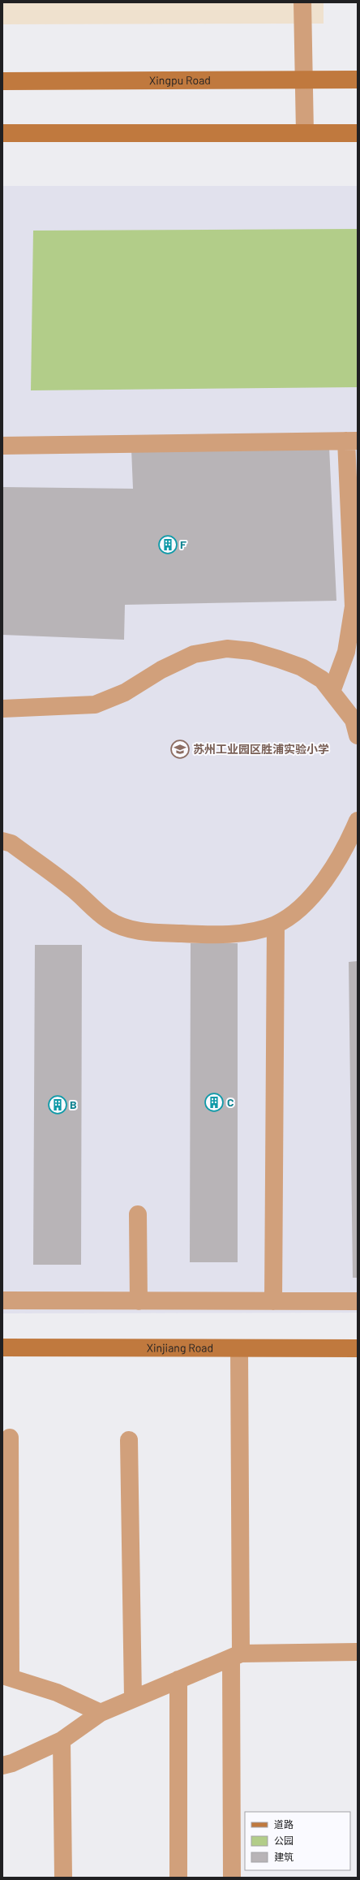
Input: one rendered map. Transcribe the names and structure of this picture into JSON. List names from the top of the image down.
{
  "streets": {
    "main road": ["Xingpu Road", "Xinjiang Road"]
  },
  "places": {
    "building": ["F", "C", "B"],
    "school or university": ["苏州工业园区胜浦实验小学"]
  },
  "legend": ["道路", "公园", "建筑"]
}
